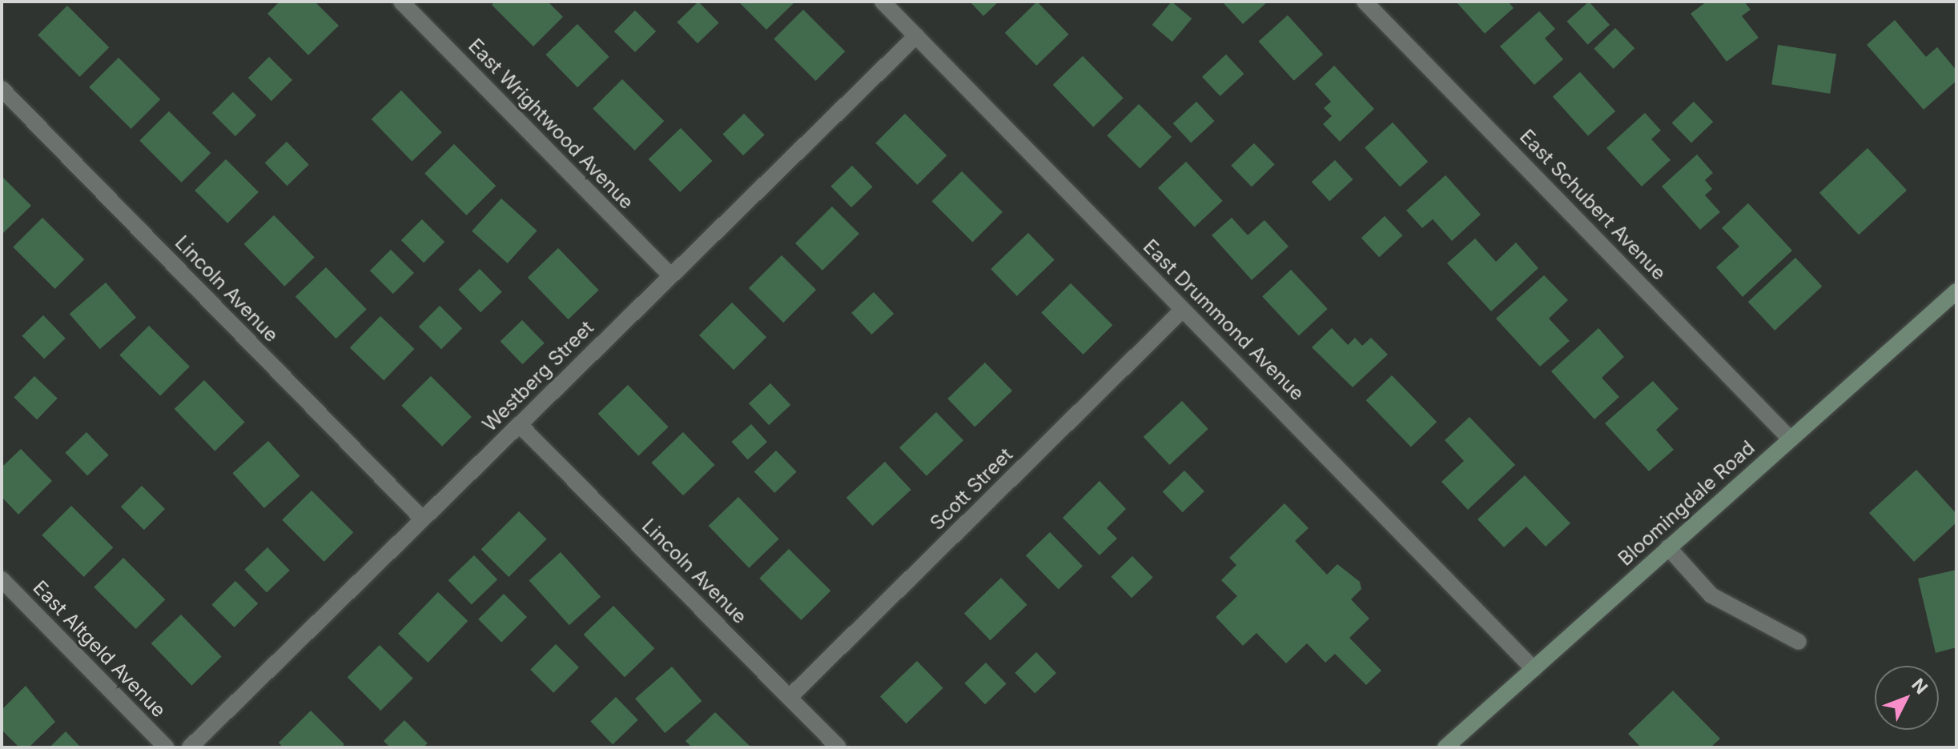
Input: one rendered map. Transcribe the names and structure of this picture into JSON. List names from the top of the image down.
{
  "streets": {
    "main road": ["Bloomingdale Road"],
    "street": [
      "East Wrightwood Avenue",
      "East Schubert Avenue",
      "Lincoln Avenue",
      "East Drummond Avenue",
      "Westberg Street",
      "Scott Street",
      "East Altgeld Avenue"
    ]
  },
  "crossings": [
    ["East Wrightwood Avenue", "Westberg Street"],
    ["East Schubert Avenue", "Bloomingdale Road"],
    ["Lincoln Avenue", "Westberg Street"],
    ["Lincoln Avenue", "Scott Street"],
    ["East Drummond Avenue", "Westberg Street"],
    ["East Drummond Avenue", "Scott Street"],
    ["East Drummond Avenue", "Bloomingdale Road"]
  ],
  "north": "top right"
}
